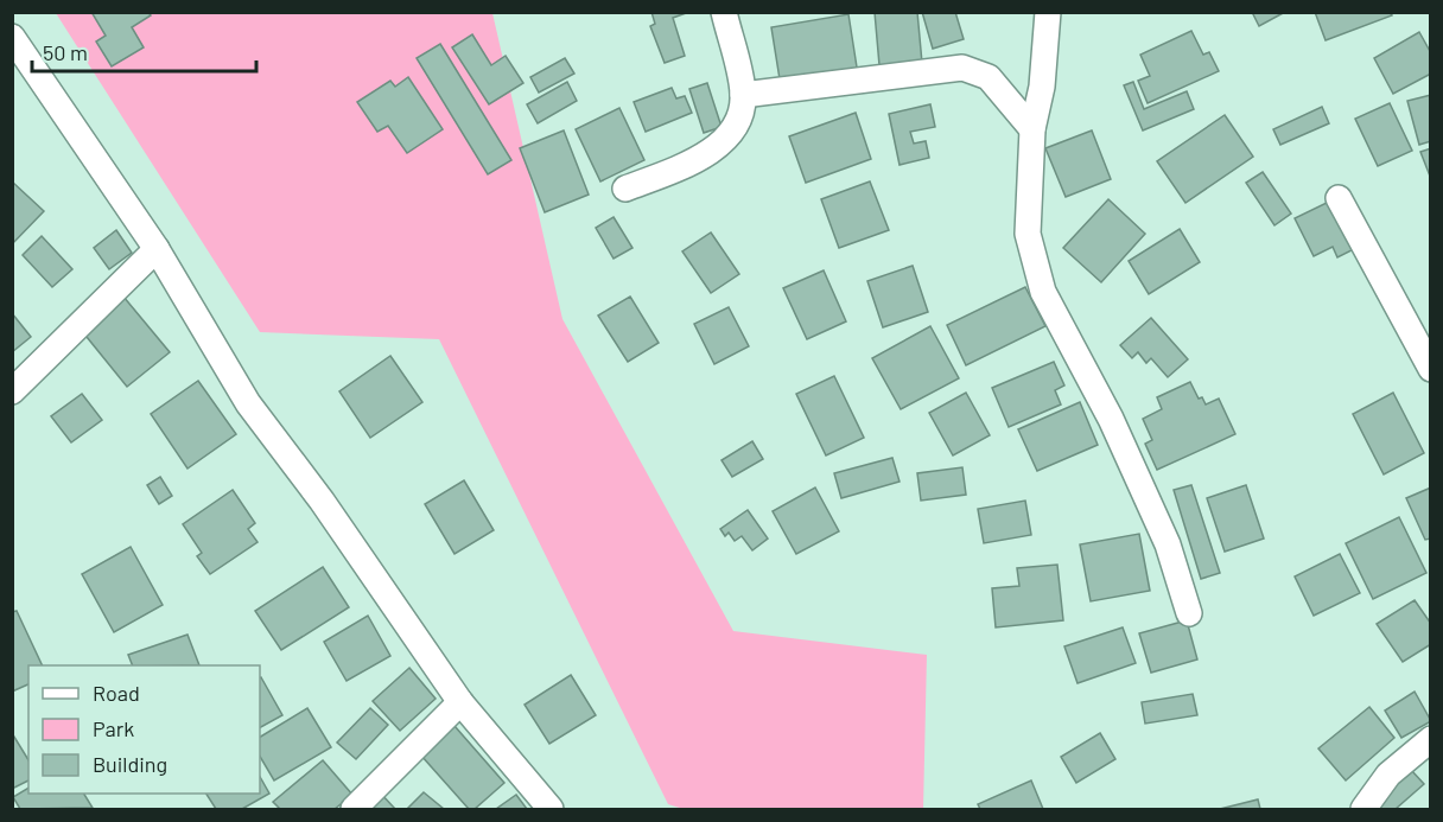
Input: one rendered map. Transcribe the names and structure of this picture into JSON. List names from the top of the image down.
{
  "legend": ["Road", "Park", "Building"],
  "scale_bar": "50 m"
}
